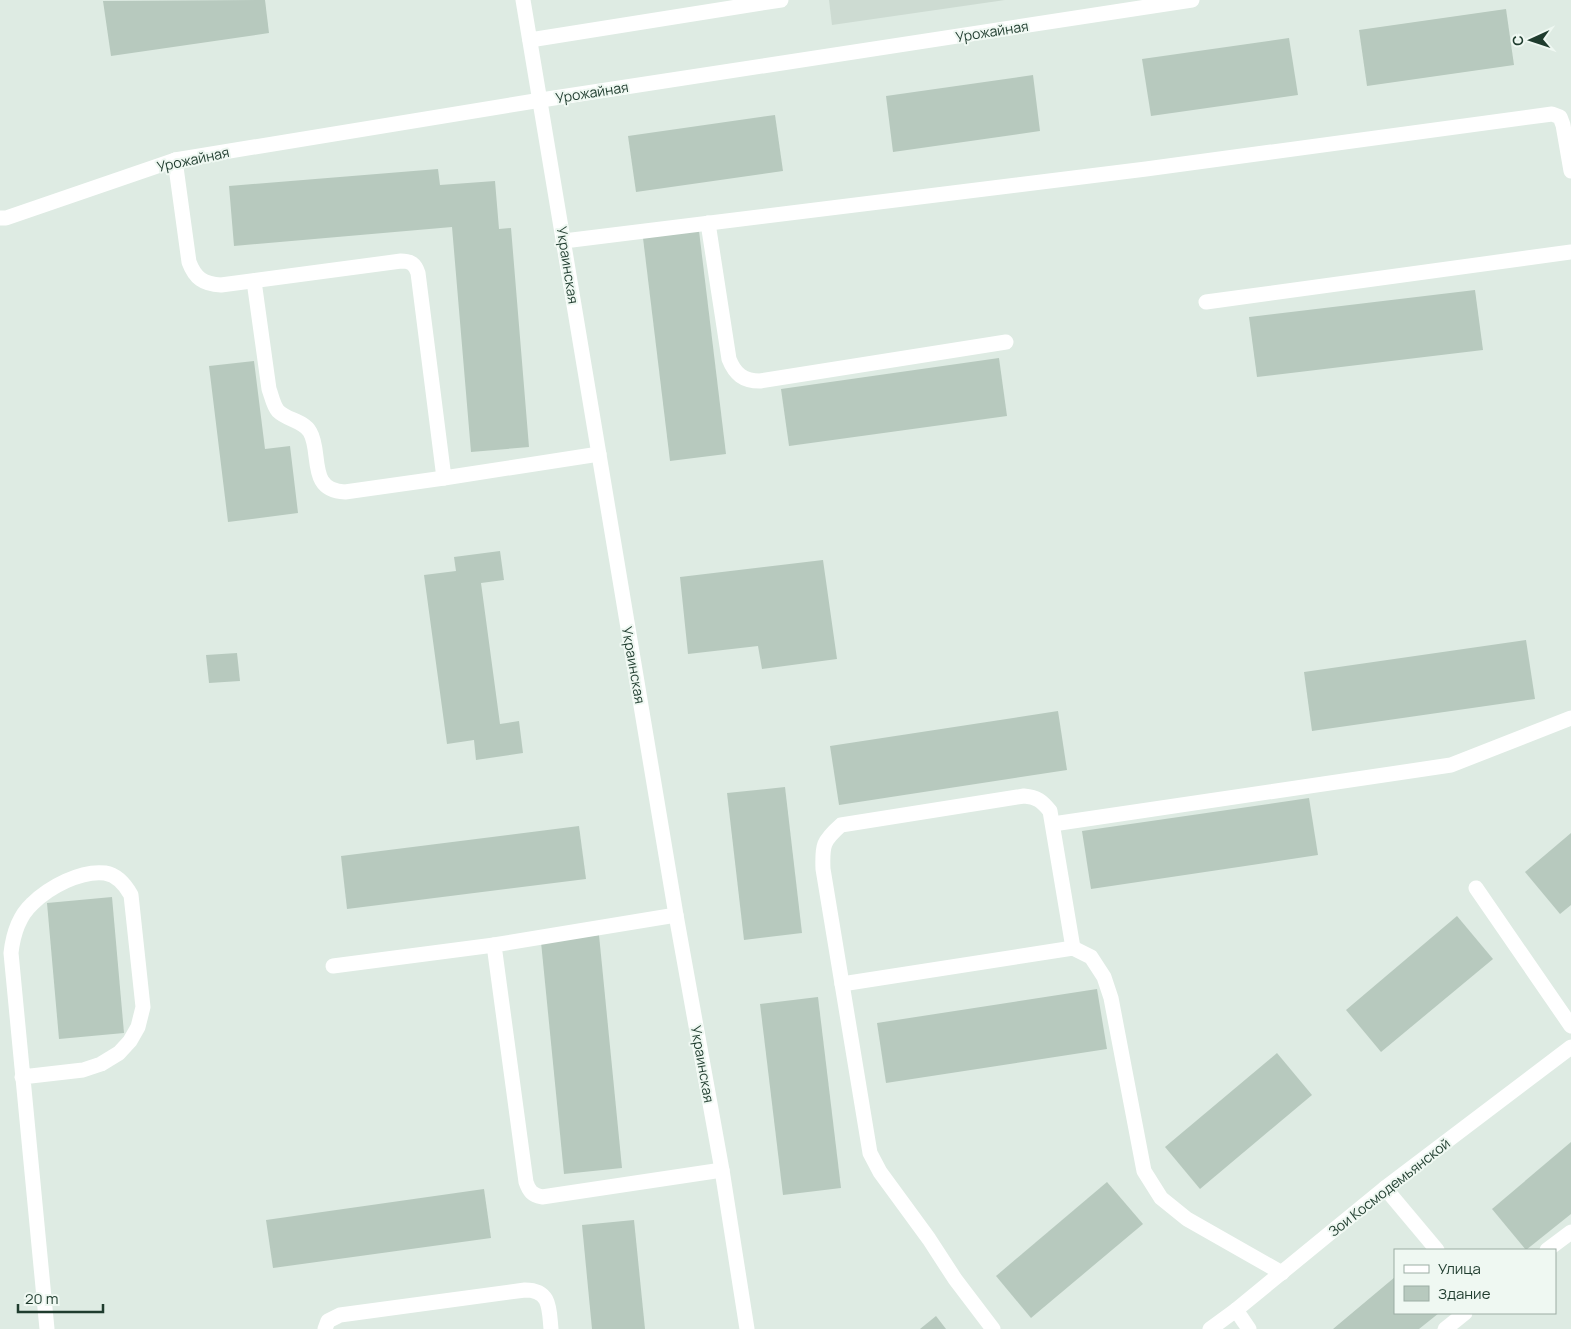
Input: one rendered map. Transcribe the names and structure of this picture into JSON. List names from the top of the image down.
{
  "streets": {
    "street": ["Урожайная", "Украинская", "Зои Космодемьянской"]
  },
  "crossings": [
    ["Урожайная", "Украинская"]
  ],
  "legend": ["Улица", "Здание"],
  "scale_bar": "20 m",
  "north": "left"
}
